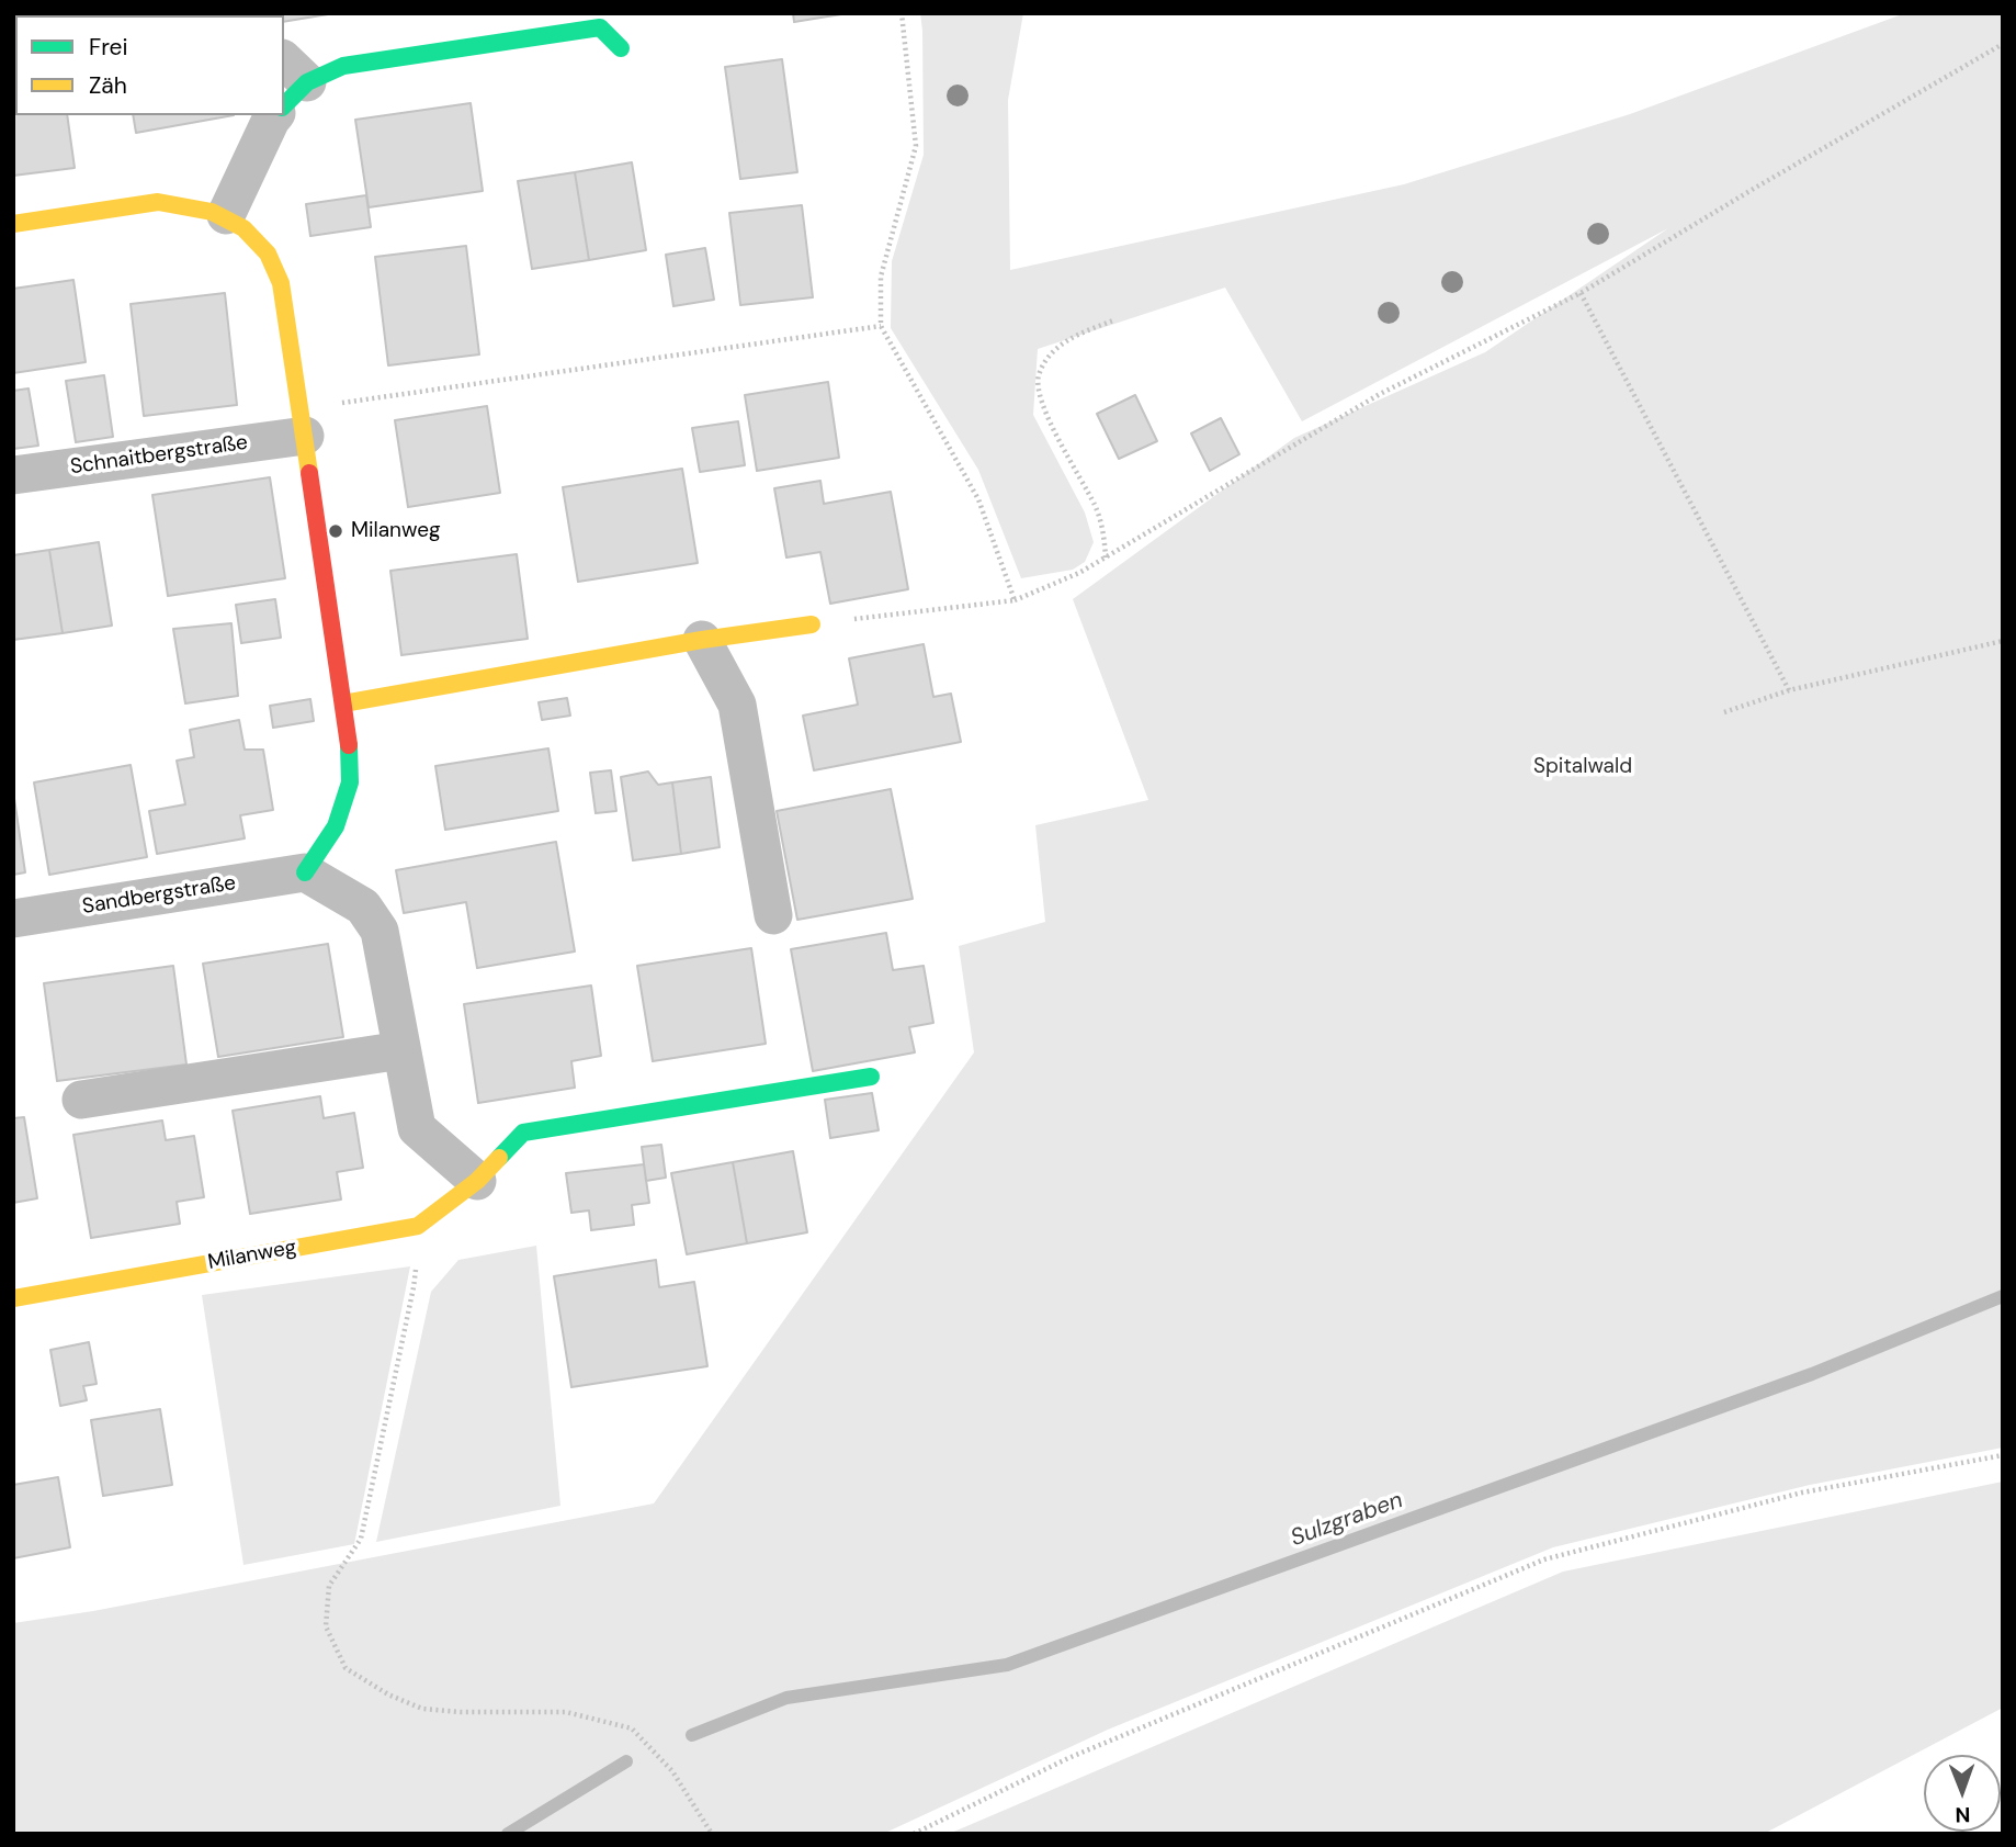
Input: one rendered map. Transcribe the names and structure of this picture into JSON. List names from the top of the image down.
{
  "streets": {
    "street": ["Schnaitbergstraße", "Sandbergstraße", "Milanweg"]
  },
  "water": ["Sulzgraben"],
  "parks": ["Spitalwald"],
  "places": ["Milanweg"],
  "legend": ["Frei", "Zäh"],
  "north": "bottom"
}
